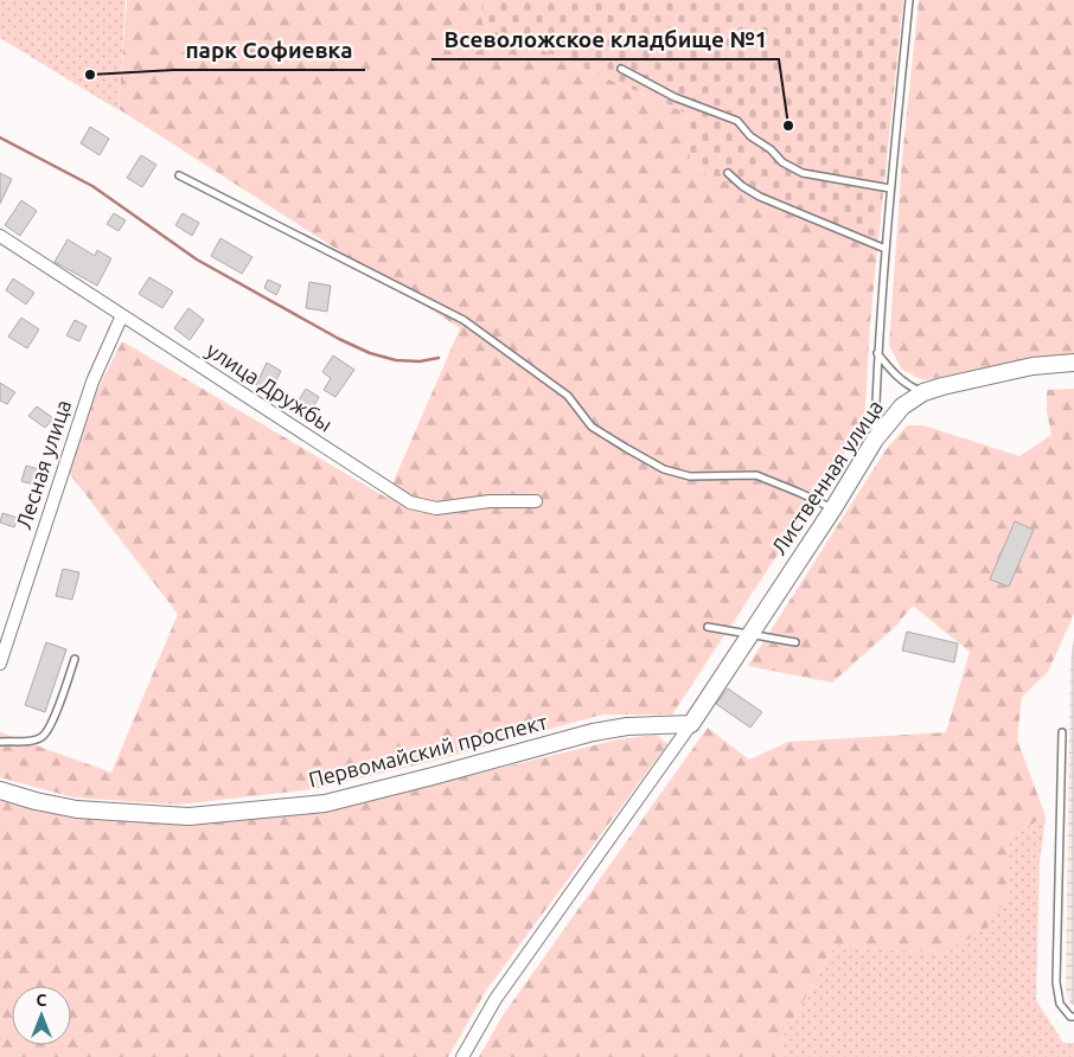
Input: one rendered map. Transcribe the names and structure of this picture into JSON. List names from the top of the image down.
{
  "streets": {
    "street": [
      "улица Дружбы",
      "Лесная улица",
      "Лиственная улица",
      "Первомайский проспект"
    ]
  },
  "crossings": [
    ["улица Дружбы", "Лесная улица"],
    ["Лиственная улица", "Первомайский проспект"]
  ],
  "places": ["парк Софиевка", "Всеволожское кладбище №1"],
  "north": "top"
}
